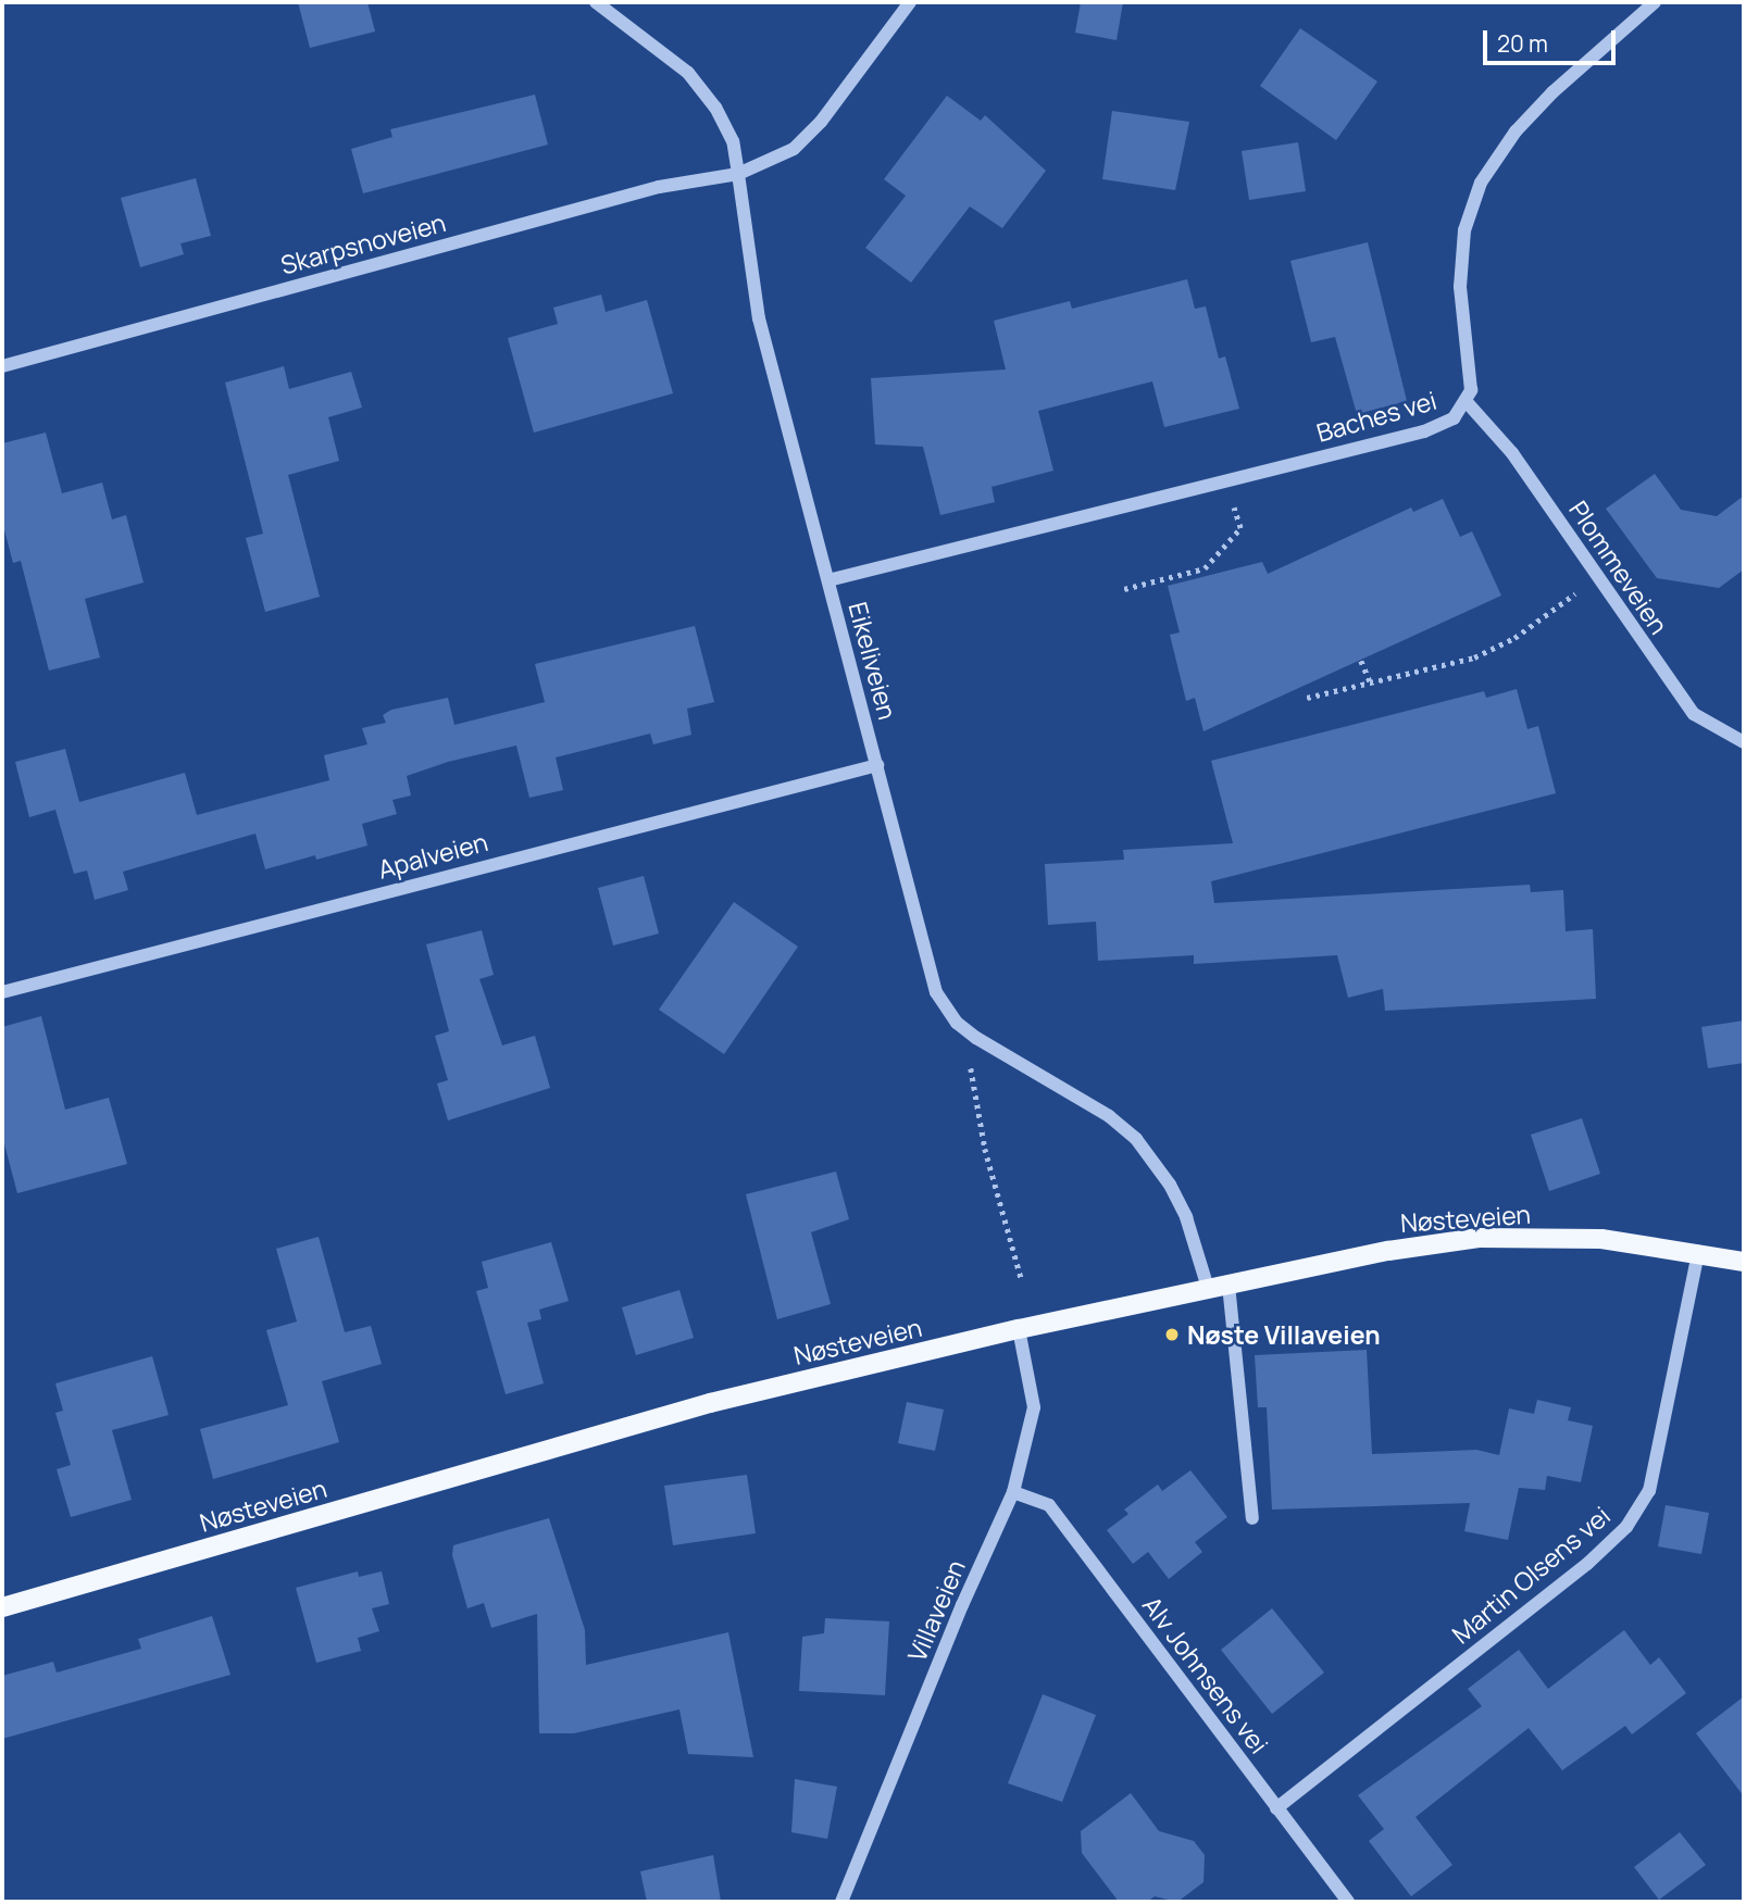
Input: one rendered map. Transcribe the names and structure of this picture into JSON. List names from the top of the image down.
{
  "streets": {
    "main road": ["Nøsteveien"],
    "street": [
      "Skarpsnoveien",
      "Baches vei",
      "Plommeveien",
      "Eikeliveien",
      "Apalveien",
      "Martin Olsens vei",
      "Villaveien",
      "Alv Johnsens vei"
    ]
  },
  "crossings": [
    ["Skarpsnoveien", "Eikeliveien"],
    ["Baches vei", "Plommeveien"],
    ["Baches vei", "Eikeliveien"],
    ["Eikeliveien", "Apalveien"],
    ["Nøsteveien", "Martin Olsens vei"],
    ["Nøsteveien", "Villaveien"],
    ["Martin Olsens vei", "Alv Johnsens vei"],
    ["Villaveien", "Alv Johnsens vei"]
  ],
  "places": ["Nøste Villaveien"],
  "scale_bar": "20 m"
}
